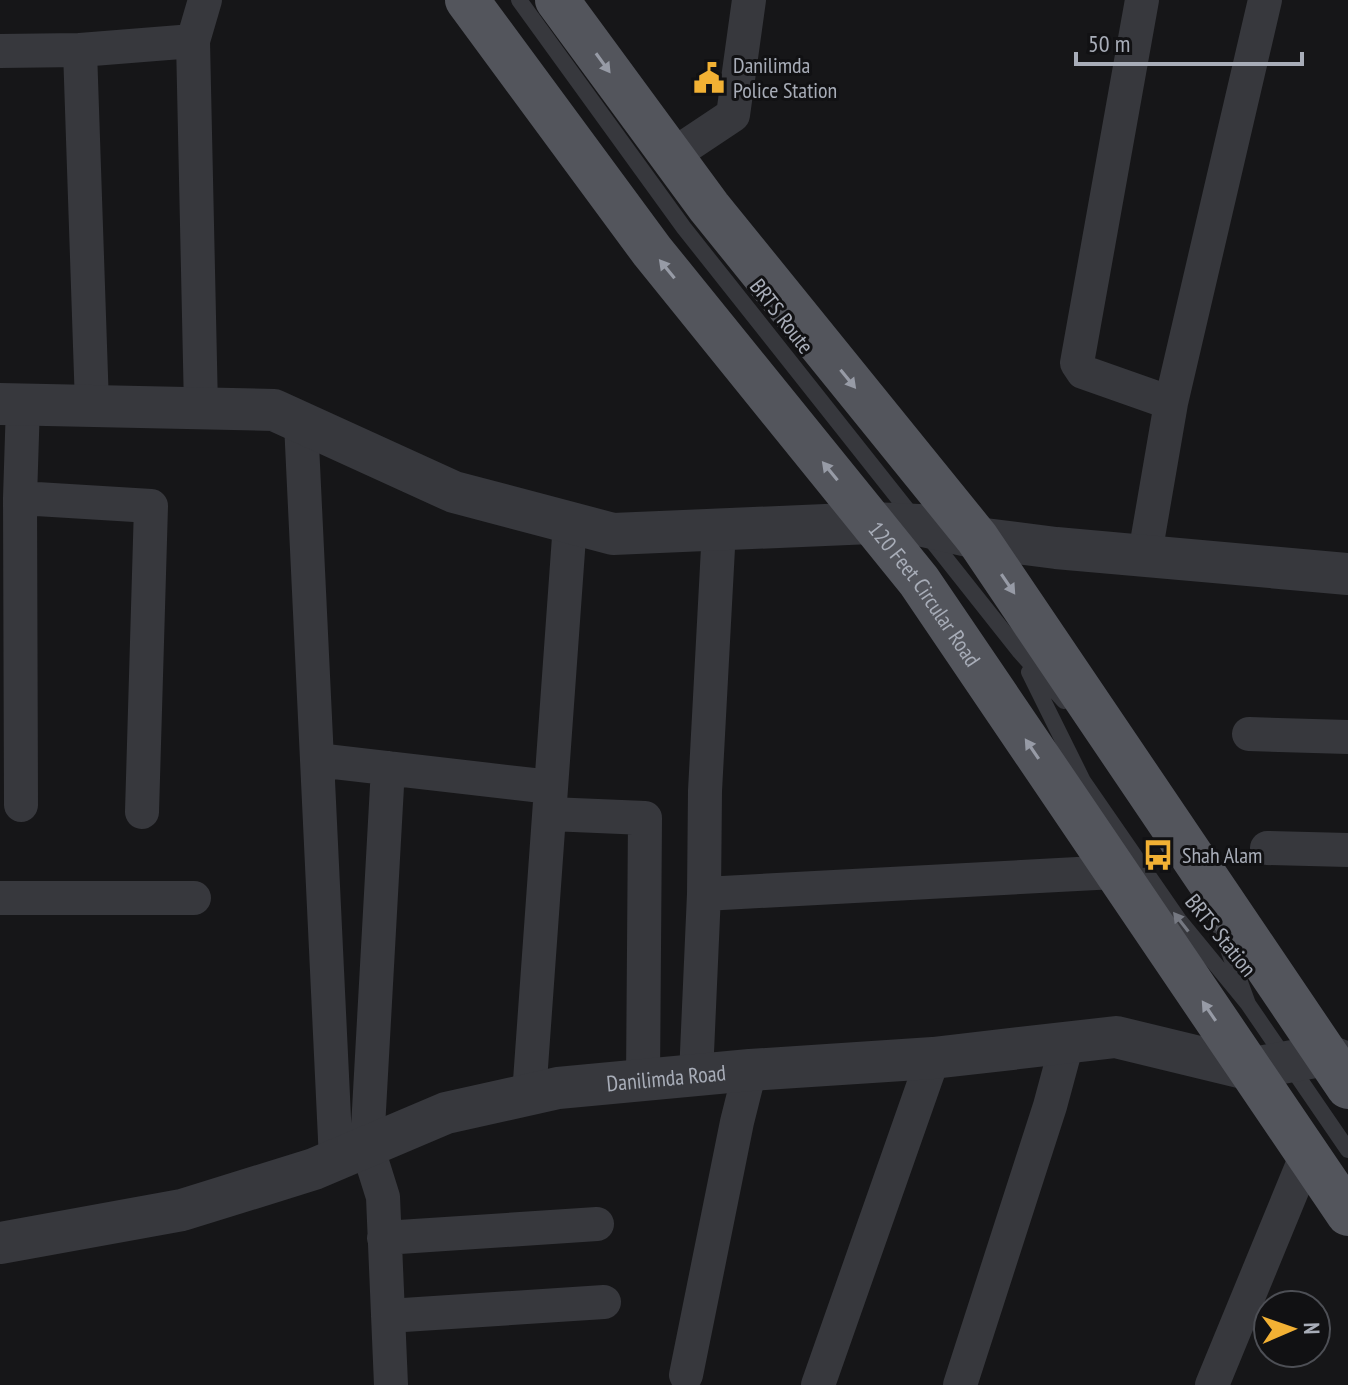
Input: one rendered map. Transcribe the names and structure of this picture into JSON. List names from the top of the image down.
{
  "streets": {
    "main road": ["120 Feet Circular Road"],
    "street": ["Danilimda Road"],
    "lane": ["BRTS Route", "BRTS Station"]
  },
  "crossings": [
    ["BRTS Route", "BRTS Station"],
    ["120 Feet Circular Road", "Danilimda Road"]
  ],
  "places": {
    "public building": ["Danilimda Police Station"],
    "bus stop": ["Shah Alam"]
  },
  "scale_bar": "50 m",
  "north": "right"
}
